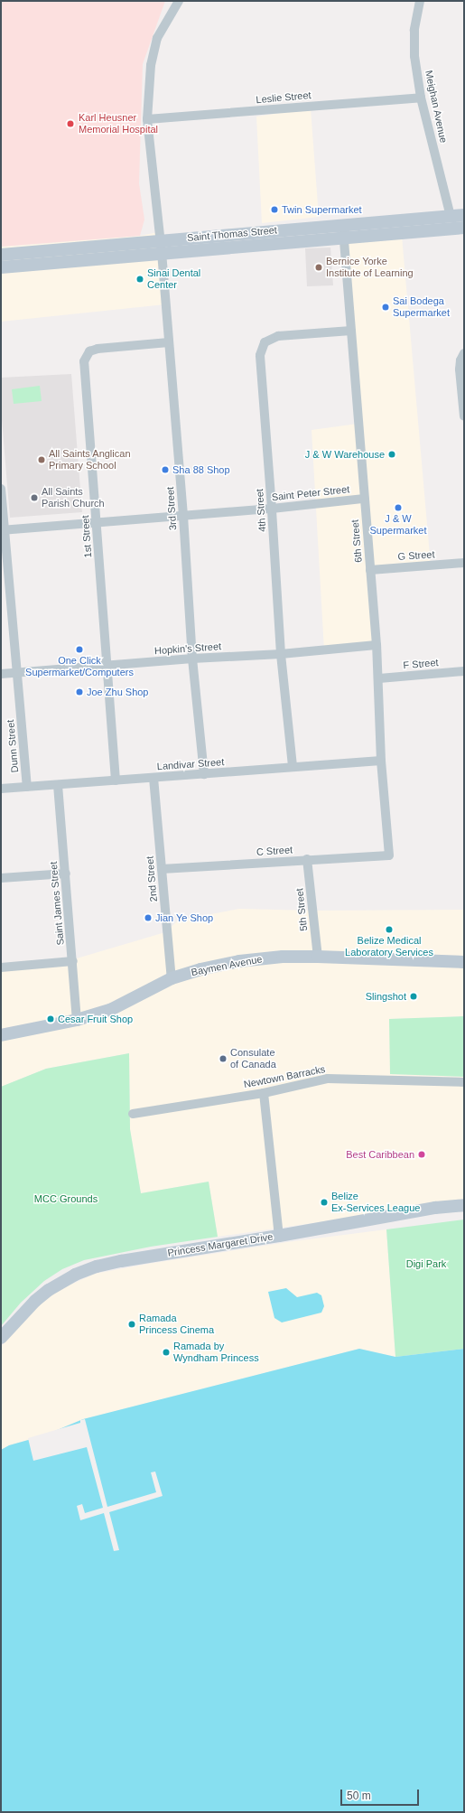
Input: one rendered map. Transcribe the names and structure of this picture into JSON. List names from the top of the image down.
{
  "streets": {
    "street": [
      "Leslie Street",
      "Meighan Avenue",
      "Saint Thomas Street",
      "Saint Peter Street",
      "3rd Street",
      "4th Street",
      "1st Street",
      "6th Street",
      "G Street",
      "Hopkin's Street",
      "F Street",
      "Dunn Street",
      "Landivar Street",
      "C Street",
      "2nd Street",
      "Saint James Street",
      "5th Street",
      "Baymen Avenue",
      "Newtown Barracks",
      "Princess Margaret Drive"
    ]
  },
  "crossings": [
    ["Leslie Street", "Meighan Avenue"],
    ["Leslie Street", "3rd Street"],
    ["Meighan Avenue", "Saint Thomas Street"],
    ["Saint Thomas Street", "3rd Street"],
    ["Saint Thomas Street", "6th Street"],
    ["Saint Peter Street", "3rd Street"],
    ["Saint Peter Street", "4th Street"],
    ["Saint Peter Street", "1st Street"],
    ["Saint Peter Street", "6th Street"],
    ["Saint Peter Street", "Dunn Street"],
    ["3rd Street", "1st Street"],
    ["3rd Street", "Hopkin's Street"],
    ["3rd Street", "Landivar Street"],
    ["4th Street", "6th Street"],
    ["4th Street", "Hopkin's Street"],
    ["4th Street", "Landivar Street"],
    ["1st Street", "Hopkin's Street"],
    ["1st Street", "Landivar Street"],
    ["6th Street", "G Street"],
    ["6th Street", "Hopkin's Street"],
    ["6th Street", "F Street"],
    ["6th Street", "Landivar Street"],
    ["6th Street", "C Street"],
    ["Hopkin's Street", "Dunn Street"],
    ["Dunn Street", "Landivar Street"],
    ["Landivar Street", "2nd Street"],
    ["Landivar Street", "Saint James Street"],
    ["C Street", "2nd Street"],
    ["C Street", "5th Street"],
    ["2nd Street", "Baymen Avenue"],
    ["Saint James Street", "Baymen Avenue"],
    ["5th Street", "Baymen Avenue"]
  ],
  "parks": ["MCC Grounds", "Digi Park"],
  "places": [
    "Karl Heusner Memorial Hospital",
    "Twin Supermarket",
    "Bernice Yorke Institute of Learning",
    "Sinai Dental Center",
    "Sai Bodega Supermarket",
    "J & W Warehouse",
    "All Saints Anglican Primary School",
    "Sha 88 Shop",
    "All Saints Parish Church",
    "J & W Supermarket",
    "One Click Supermarket/Computers",
    "Joe Zhu Shop",
    "Jian Ye Shop",
    "Belize Medical Laboratory Services",
    "Slingshot",
    "Cesar Fruit Shop",
    "Consulate of Canada",
    "Best Caribbean",
    "Belize Ex-Services League",
    "Ramada Princess Cinema",
    "Ramada by Wyndham Princess"
  ],
  "scale_bar": "50 m"
}
